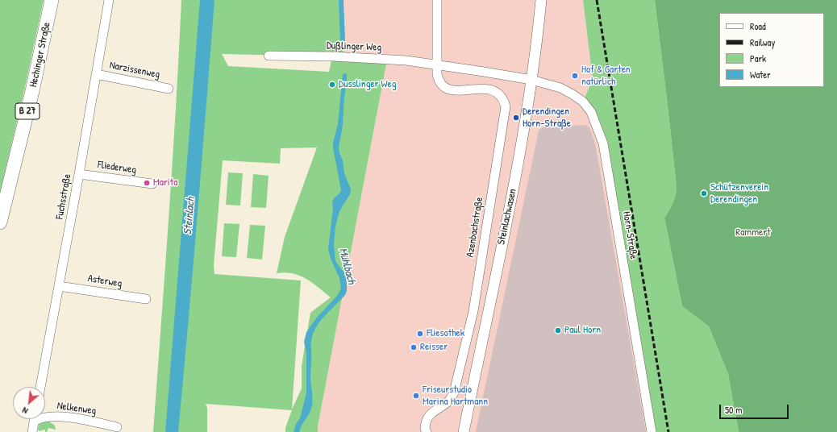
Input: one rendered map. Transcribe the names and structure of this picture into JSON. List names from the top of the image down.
{
  "streets": {
    "main road": ["Hechinger Straße", "B 27"],
    "street": [
      "Dußlinger Weg",
      "Narzissenweg",
      "Fliederweg",
      "Fuchsstraße",
      "Steinlachwasen",
      "Azenbachstraße",
      "Horn-Straße",
      "Asterweg",
      "Nelkenweg"
    ]
  },
  "crossings": [
    ["Dußlinger Weg", "Steinlachwasen"],
    ["Dußlinger Weg", "Azenbachstraße"],
    ["Dußlinger Weg", "Horn-Straße"],
    ["Narzissenweg", "Fuchsstraße"],
    ["Fliederweg", "Fuchsstraße"],
    ["Fuchsstraße", "Asterweg"],
    ["Steinlachwasen", "Horn-Straße"]
  ],
  "water": ["Steinlach", "Mühlbach"],
  "parks": ["Rammert"],
  "places": [
    "Hof & Garten natürlich",
    "Dusslinger Weg",
    "Derendingen Horn-Straße",
    "Marita",
    "Schützenverein Derendingen",
    "Paul Horn",
    "Fliesothek",
    "Reisser",
    "Friseurstudio Marina Hartmann"
  ],
  "legend": [
    "Road",
    "Railway",
    "Park",
    "Water"
  ],
  "scale_bar": "50 m",
  "north": "bottom left"
}
